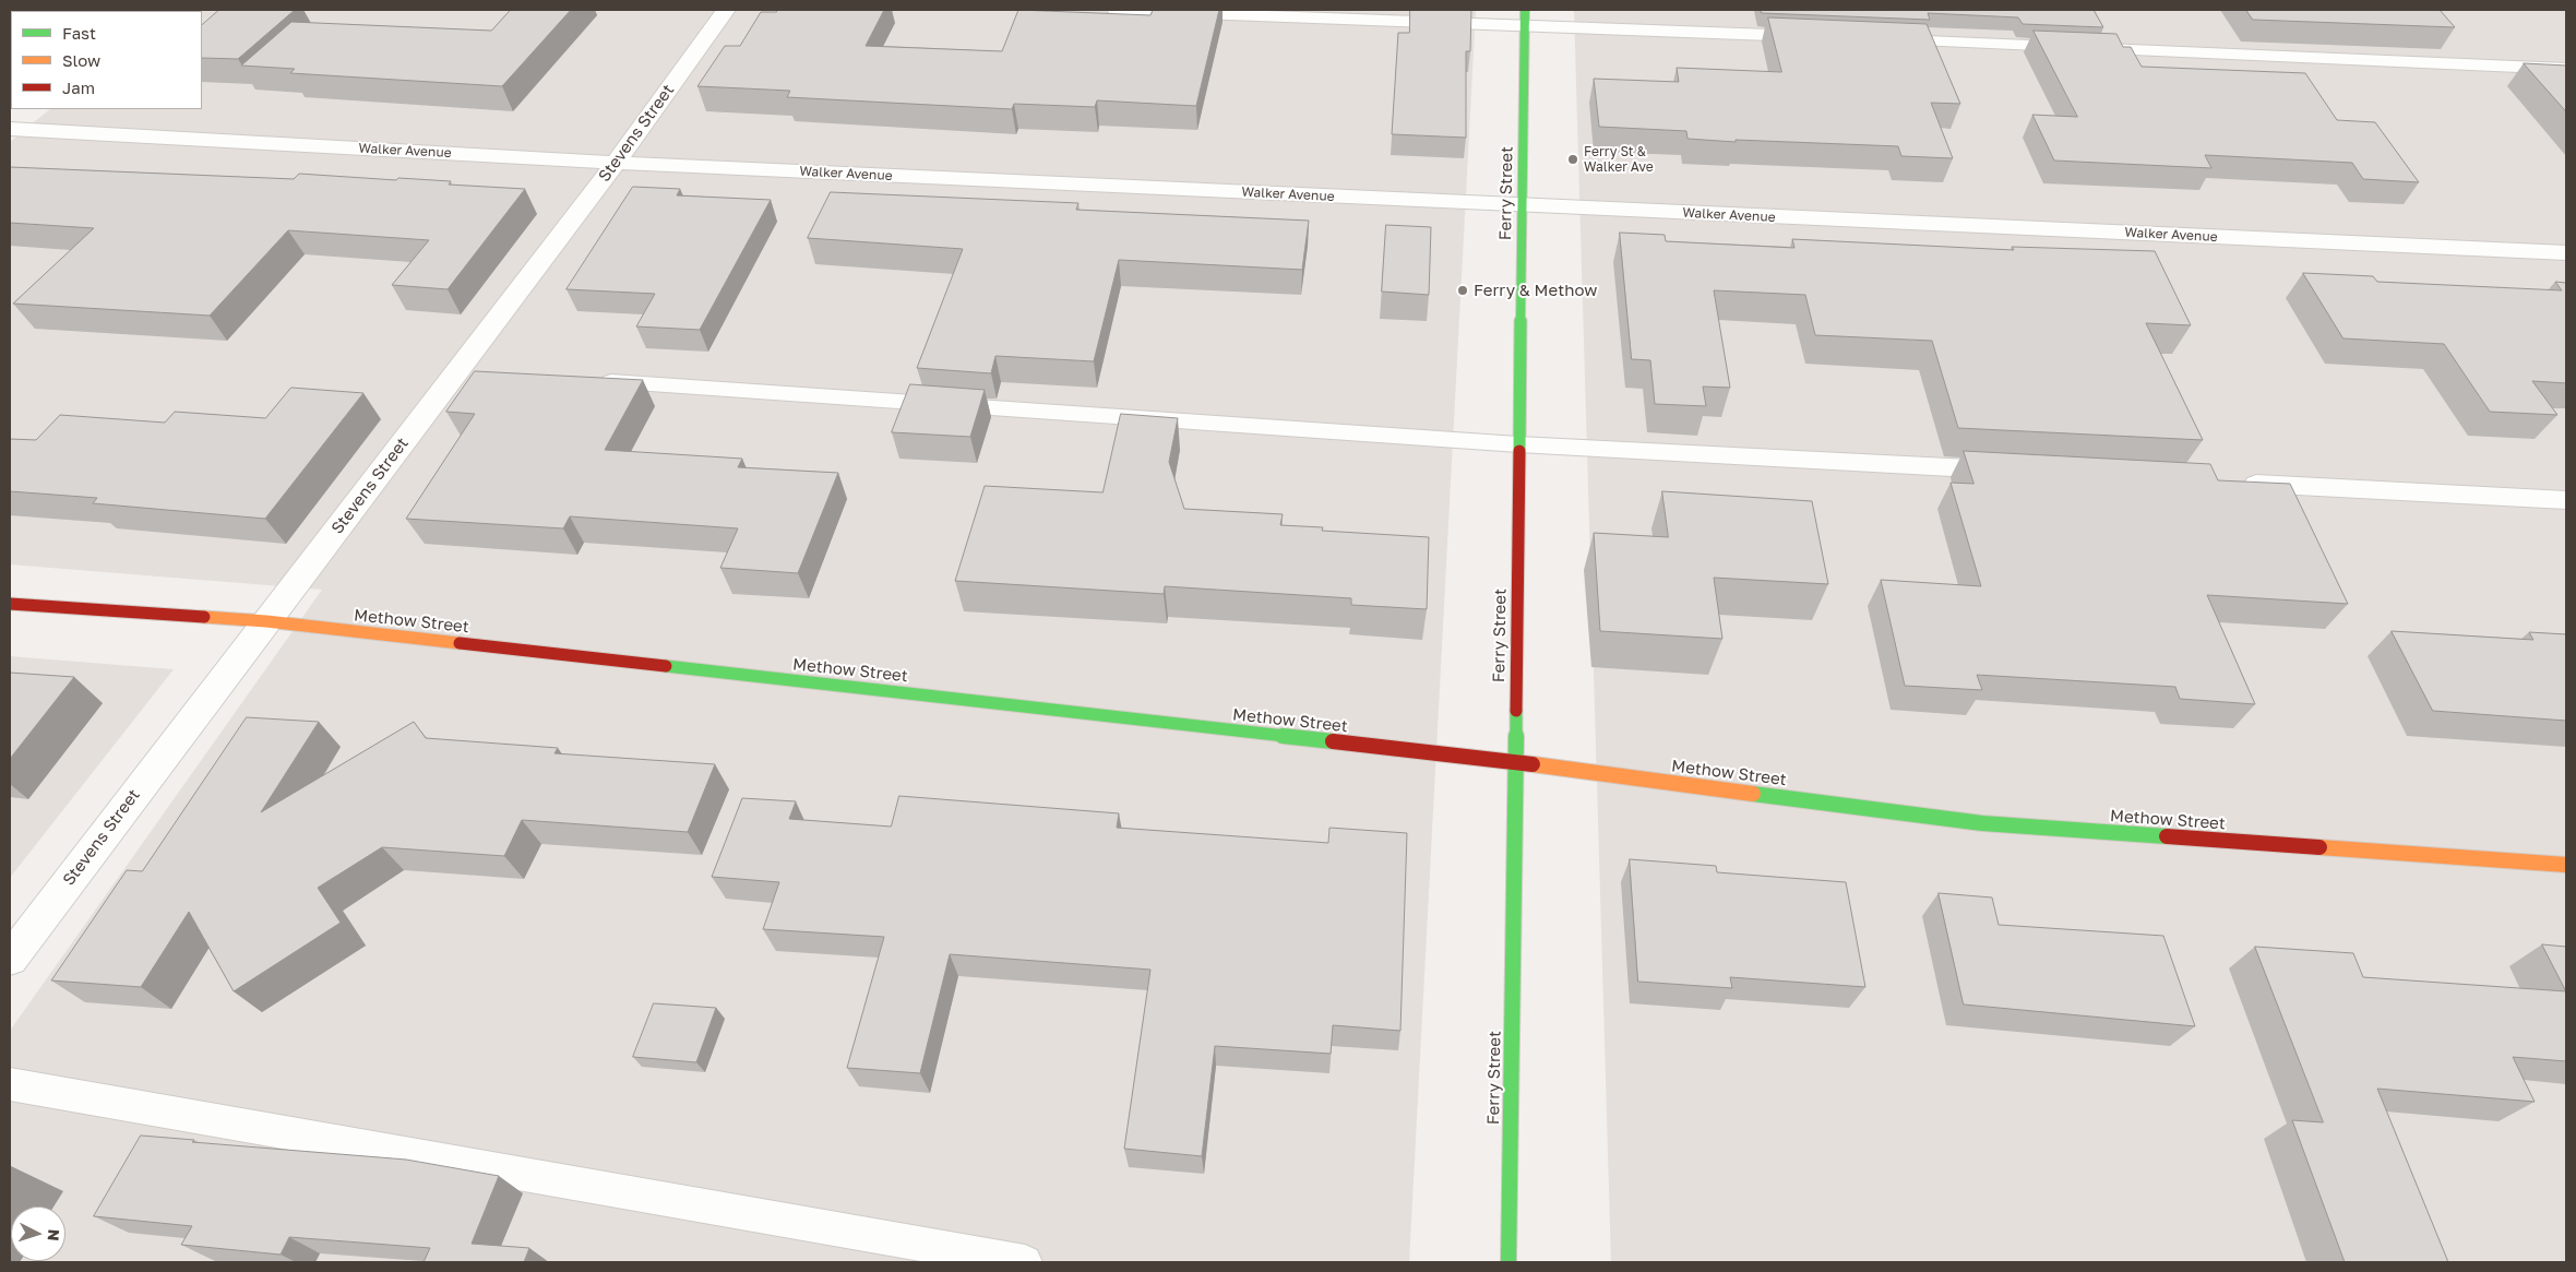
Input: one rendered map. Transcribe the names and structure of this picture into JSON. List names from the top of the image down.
{
  "streets": {
    "street": [
      "Stevens Street",
      "Walker Avenue",
      "Ferry Street",
      "Methow Street"
    ]
  },
  "crossings": [
    ["Stevens Street", "Walker Avenue"],
    ["Stevens Street", "Methow Street"],
    ["Walker Avenue", "Ferry Street"],
    ["Ferry Street", "Methow Street"]
  ],
  "places": ["Ferry St & Walker Ave", "Ferry & Methow"],
  "legend": ["Fast", "Slow", "Jam"],
  "north": "right"
}
